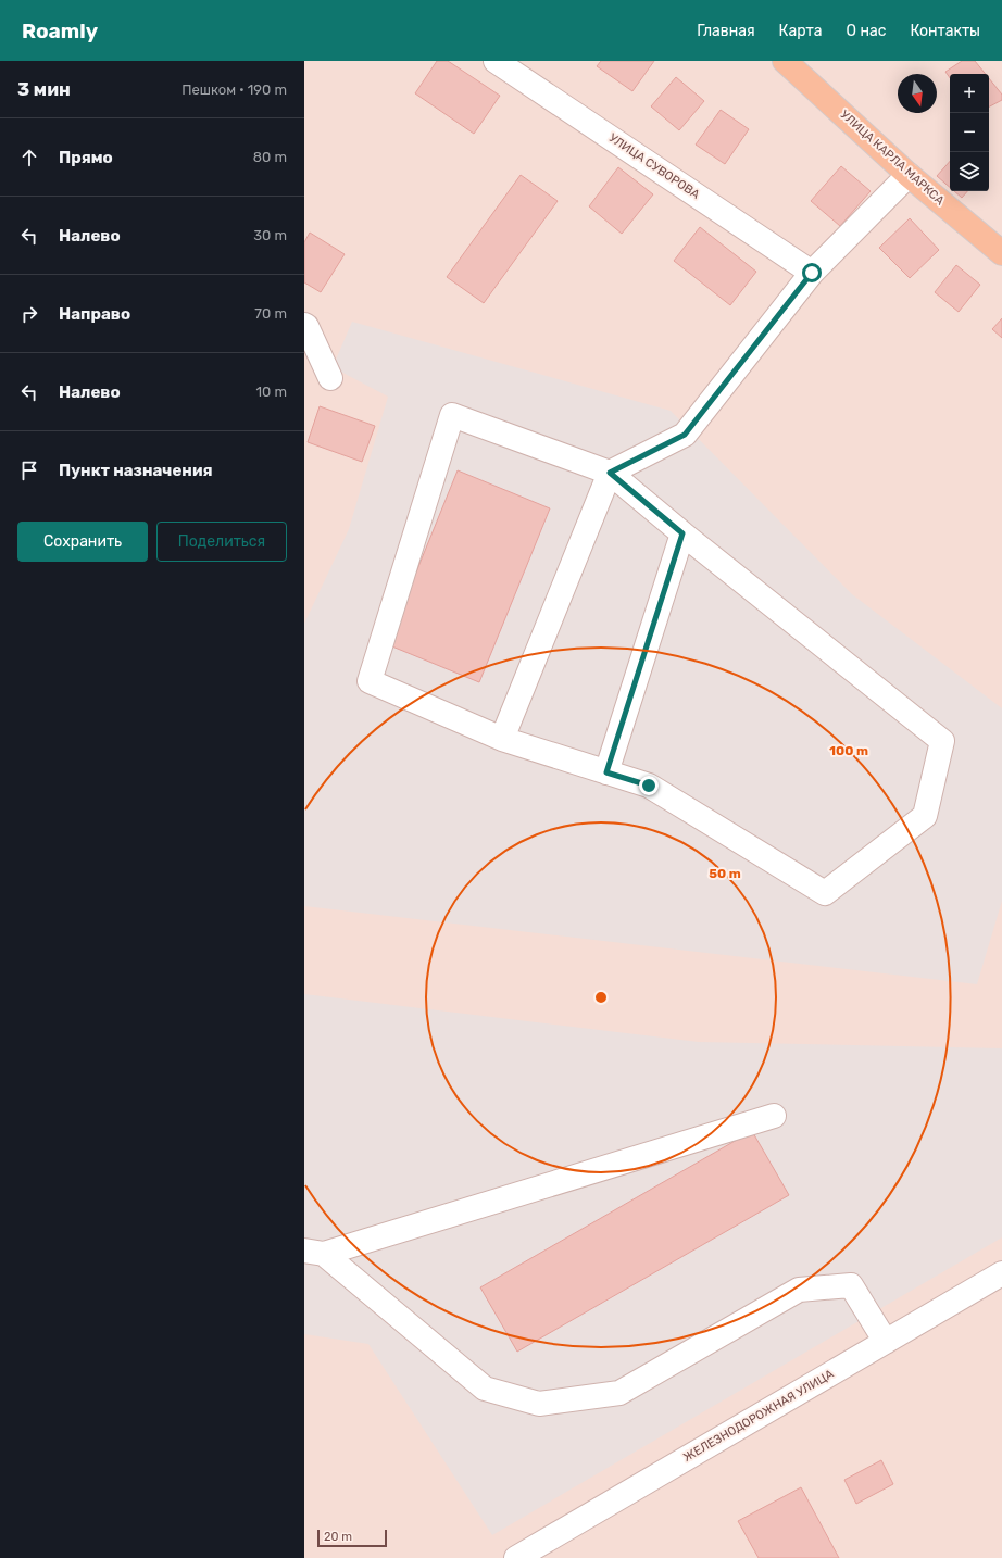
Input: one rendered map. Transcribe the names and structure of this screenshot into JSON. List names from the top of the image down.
{
  "streets": {
    "main road": ["УЛИЦА КАРЛА МАРКСА"],
    "street": ["УЛИЦА СУВОРОВА", "ЖЕЛЕЗНОДОРОЖНАЯ УЛИЦА"]
  },
  "scale_bar": "20 m",
  "north": "bottom",
  "page": {
    "header": "Roamly",
    "nav": [
      "Главная",
      "Карта",
      "О нас",
      "Контакты"
    ],
    "heading": ["3 мин", "Пешком · 190 m"],
    "map_buttons": ["+", "−"],
    "list": [
      ["Прямо", "80 m"],
      ["Налево", "30 m"],
      ["Направо", "70 m"],
      ["Налево", "10 m"],
      "Пункт назначения"
    ],
    "buttons": ["Сохранить", "Поделиться"],
    "scale": "20 m"
  },
  "rings": ["100 m", "50 m"]
}
